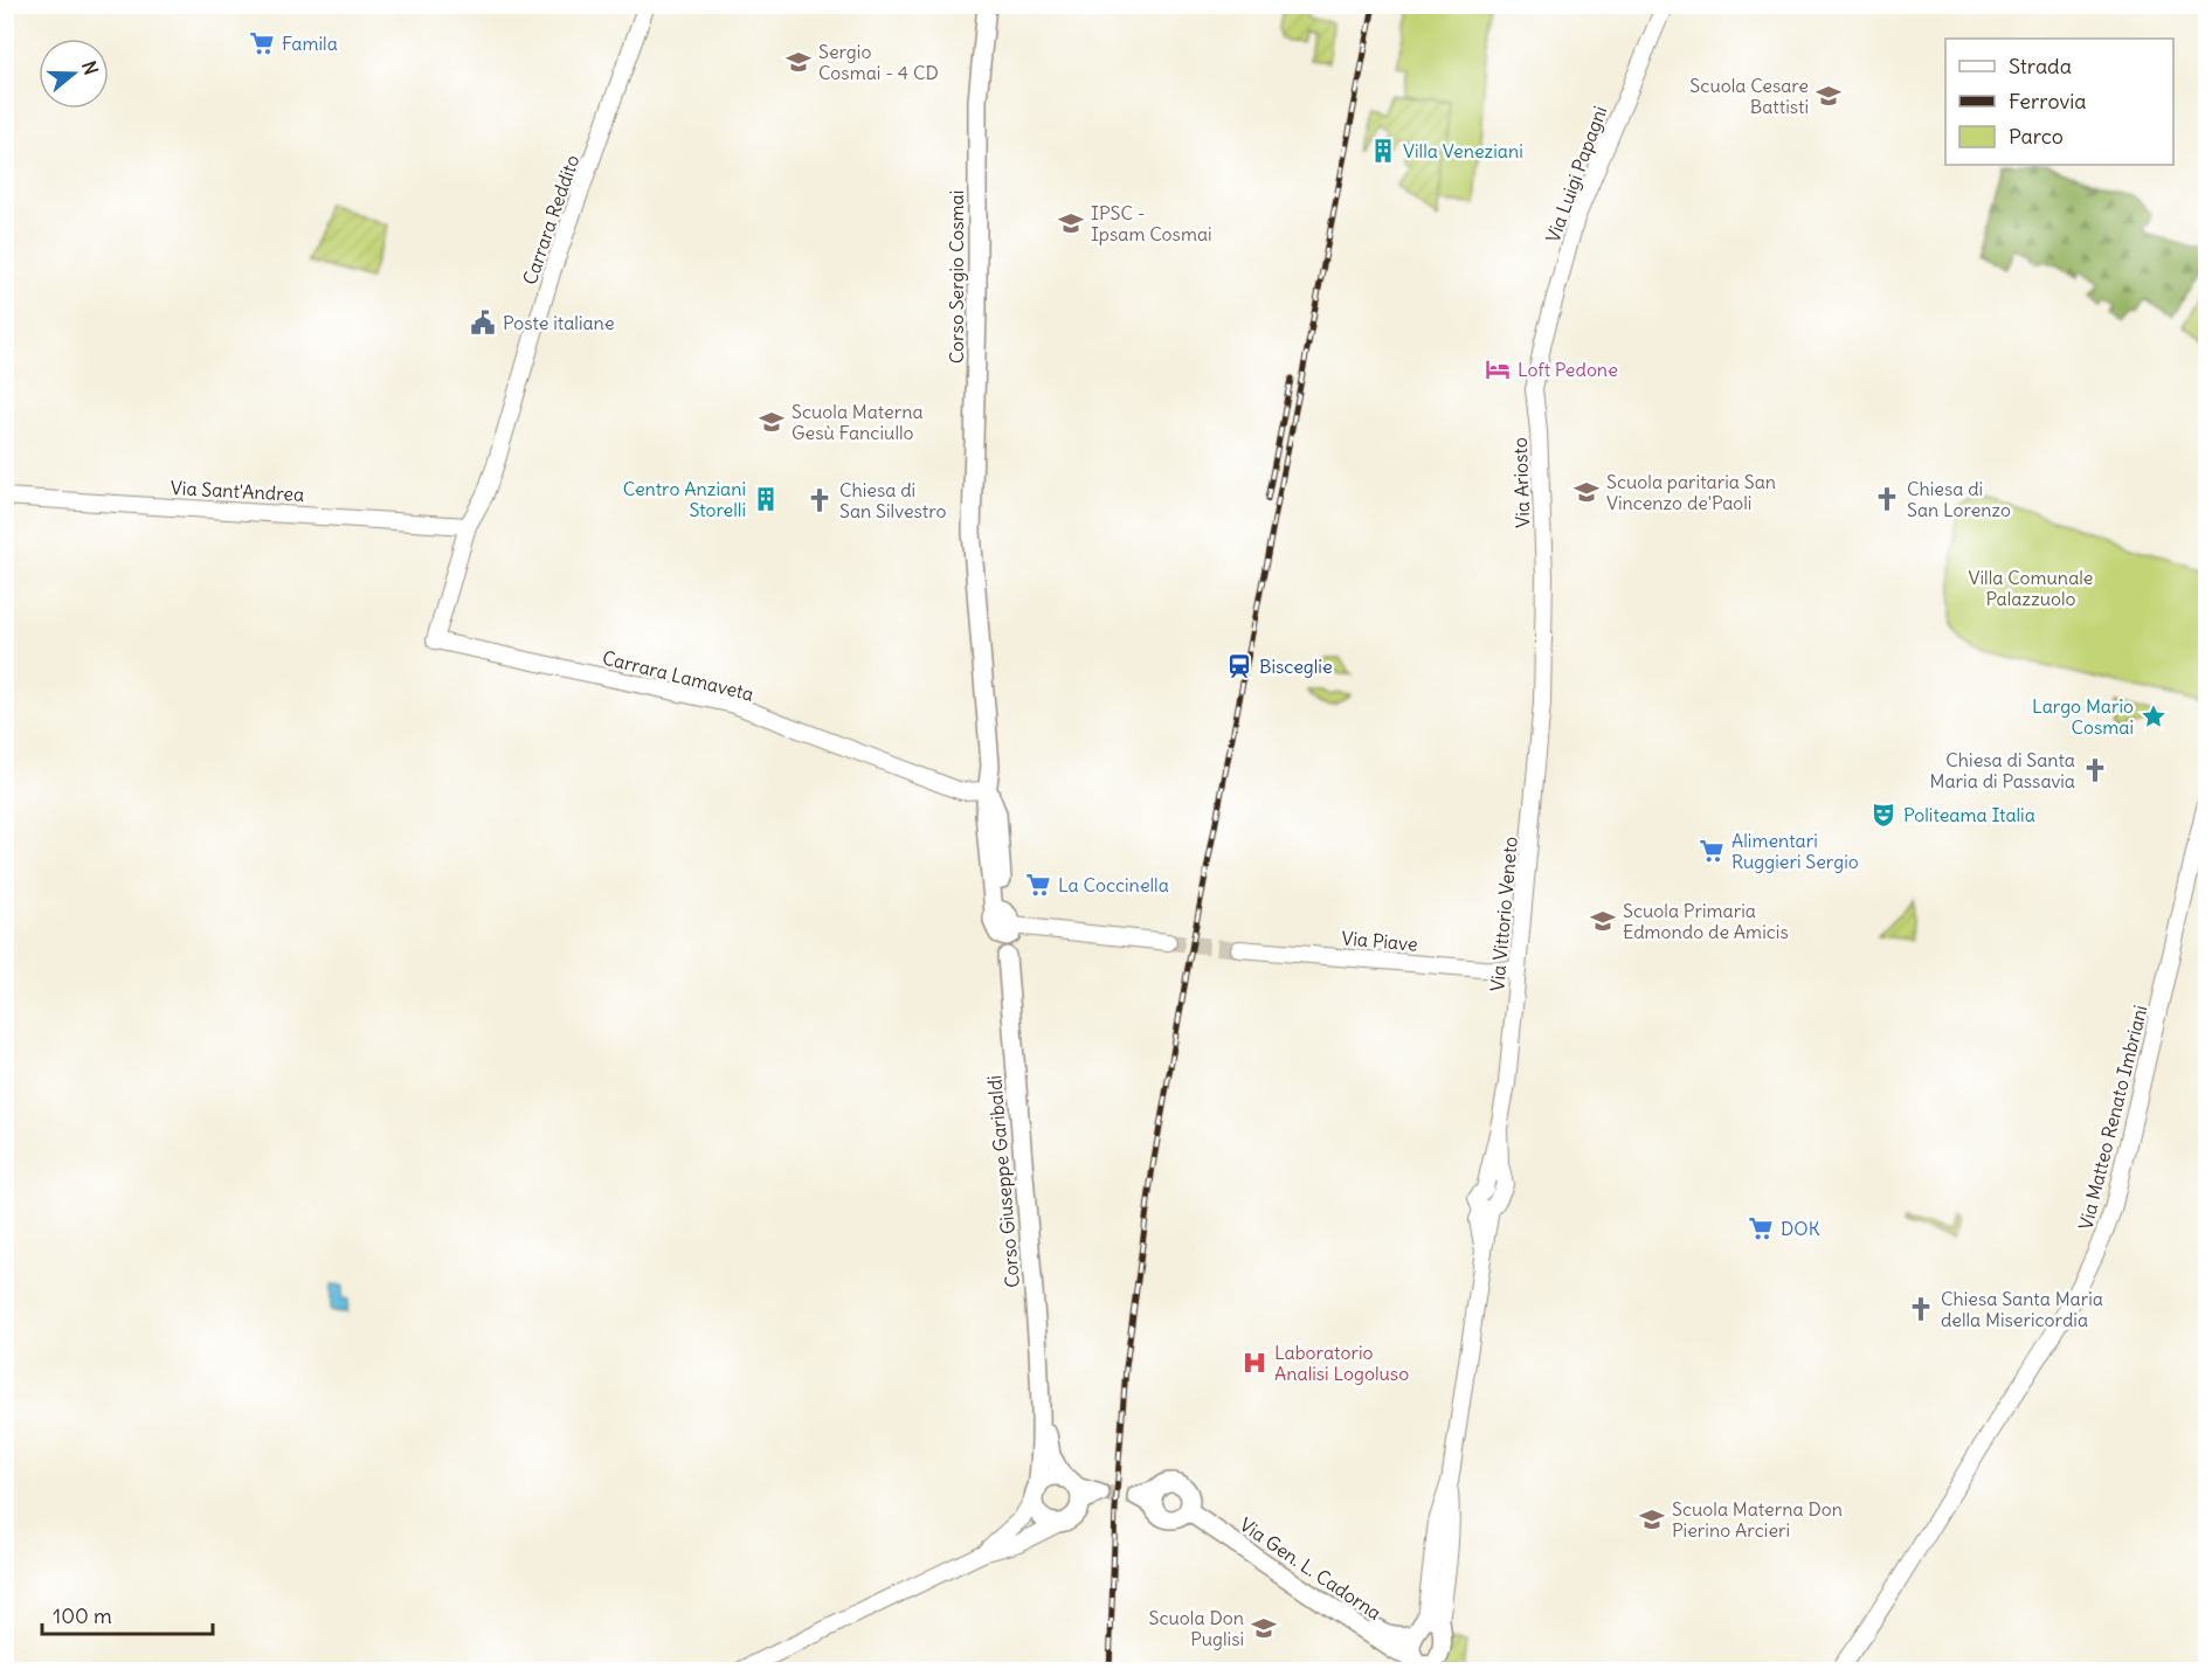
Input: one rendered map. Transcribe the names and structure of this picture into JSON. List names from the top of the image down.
{
  "streets": {
    "main road": ["Corso Sergio Cosmai", "Corso Giuseppe Garibaldi", "Via Gen. L. Cadorna"],
    "street": [
      "Via Luigi Papagni",
      "Carrara Reddito",
      "Via Ariosto",
      "Via Sant'Andrea",
      "Carrara Lamaveta",
      "Via Vittorio Veneto",
      "Via Piave",
      "Via Matteo Renato Imbriani"
    ]
  },
  "crossings": [
    ["Via Luigi Papagni", "Via Ariosto"],
    ["Carrara Reddito", "Via Sant'Andrea"],
    ["Carrara Reddito", "Carrara Lamaveta"],
    ["Corso Sergio Cosmai", "Corso Giuseppe Garibaldi"],
    ["Via Ariosto", "Via Vittorio Veneto"],
    ["Carrara Lamaveta", "Corso Giuseppe Garibaldi"],
    ["Via Vittorio Veneto", "Via Piave"],
    ["Via Vittorio Veneto", "Via Gen. L. Cadorna"]
  ],
  "parks": ["Villa Comunale Palazzuolo"],
  "places": {
    "supermarket": [
      "Famila",
      "Alimentari Ruggieri Sergio",
      "La Coccinella",
      "DOK"
    ],
    "school or university": [
      "Sergio Cosmai - 4 CD",
      "Scuola Cesare Battisti",
      "IPSC - Ipsam Cosmai",
      "Scuola Materna Gesù Fanciullo",
      "Scuola paritaria San Vincenzo de'Paoli",
      "Scuola Primaria Edmondo de Amicis",
      "Scuola Materna Don Pierino Arcieri",
      "Scuola Don Puglisi"
    ],
    "building": ["Villa Veneziani", "Centro Anziani Storelli"],
    "public building": ["Poste italiane"],
    "hotel": ["Loft Pedone"],
    "church": [
      "Chiesa di San Lorenzo",
      "Chiesa di San Silvestro",
      "Chiesa di Santa Maria di Passavia",
      "Chiesa Santa Maria della Misericordia"
    ],
    "station": ["Bisceglie"],
    "place": ["Largo Mario Cosmai"],
    "theatre": ["Politeama Italia"],
    "hospital": ["Laboratorio Analisi Logoluso"]
  },
  "legend": ["Strada", "Ferrovia", "Parco"],
  "scale_bar": "100 m",
  "north": "right"
}
